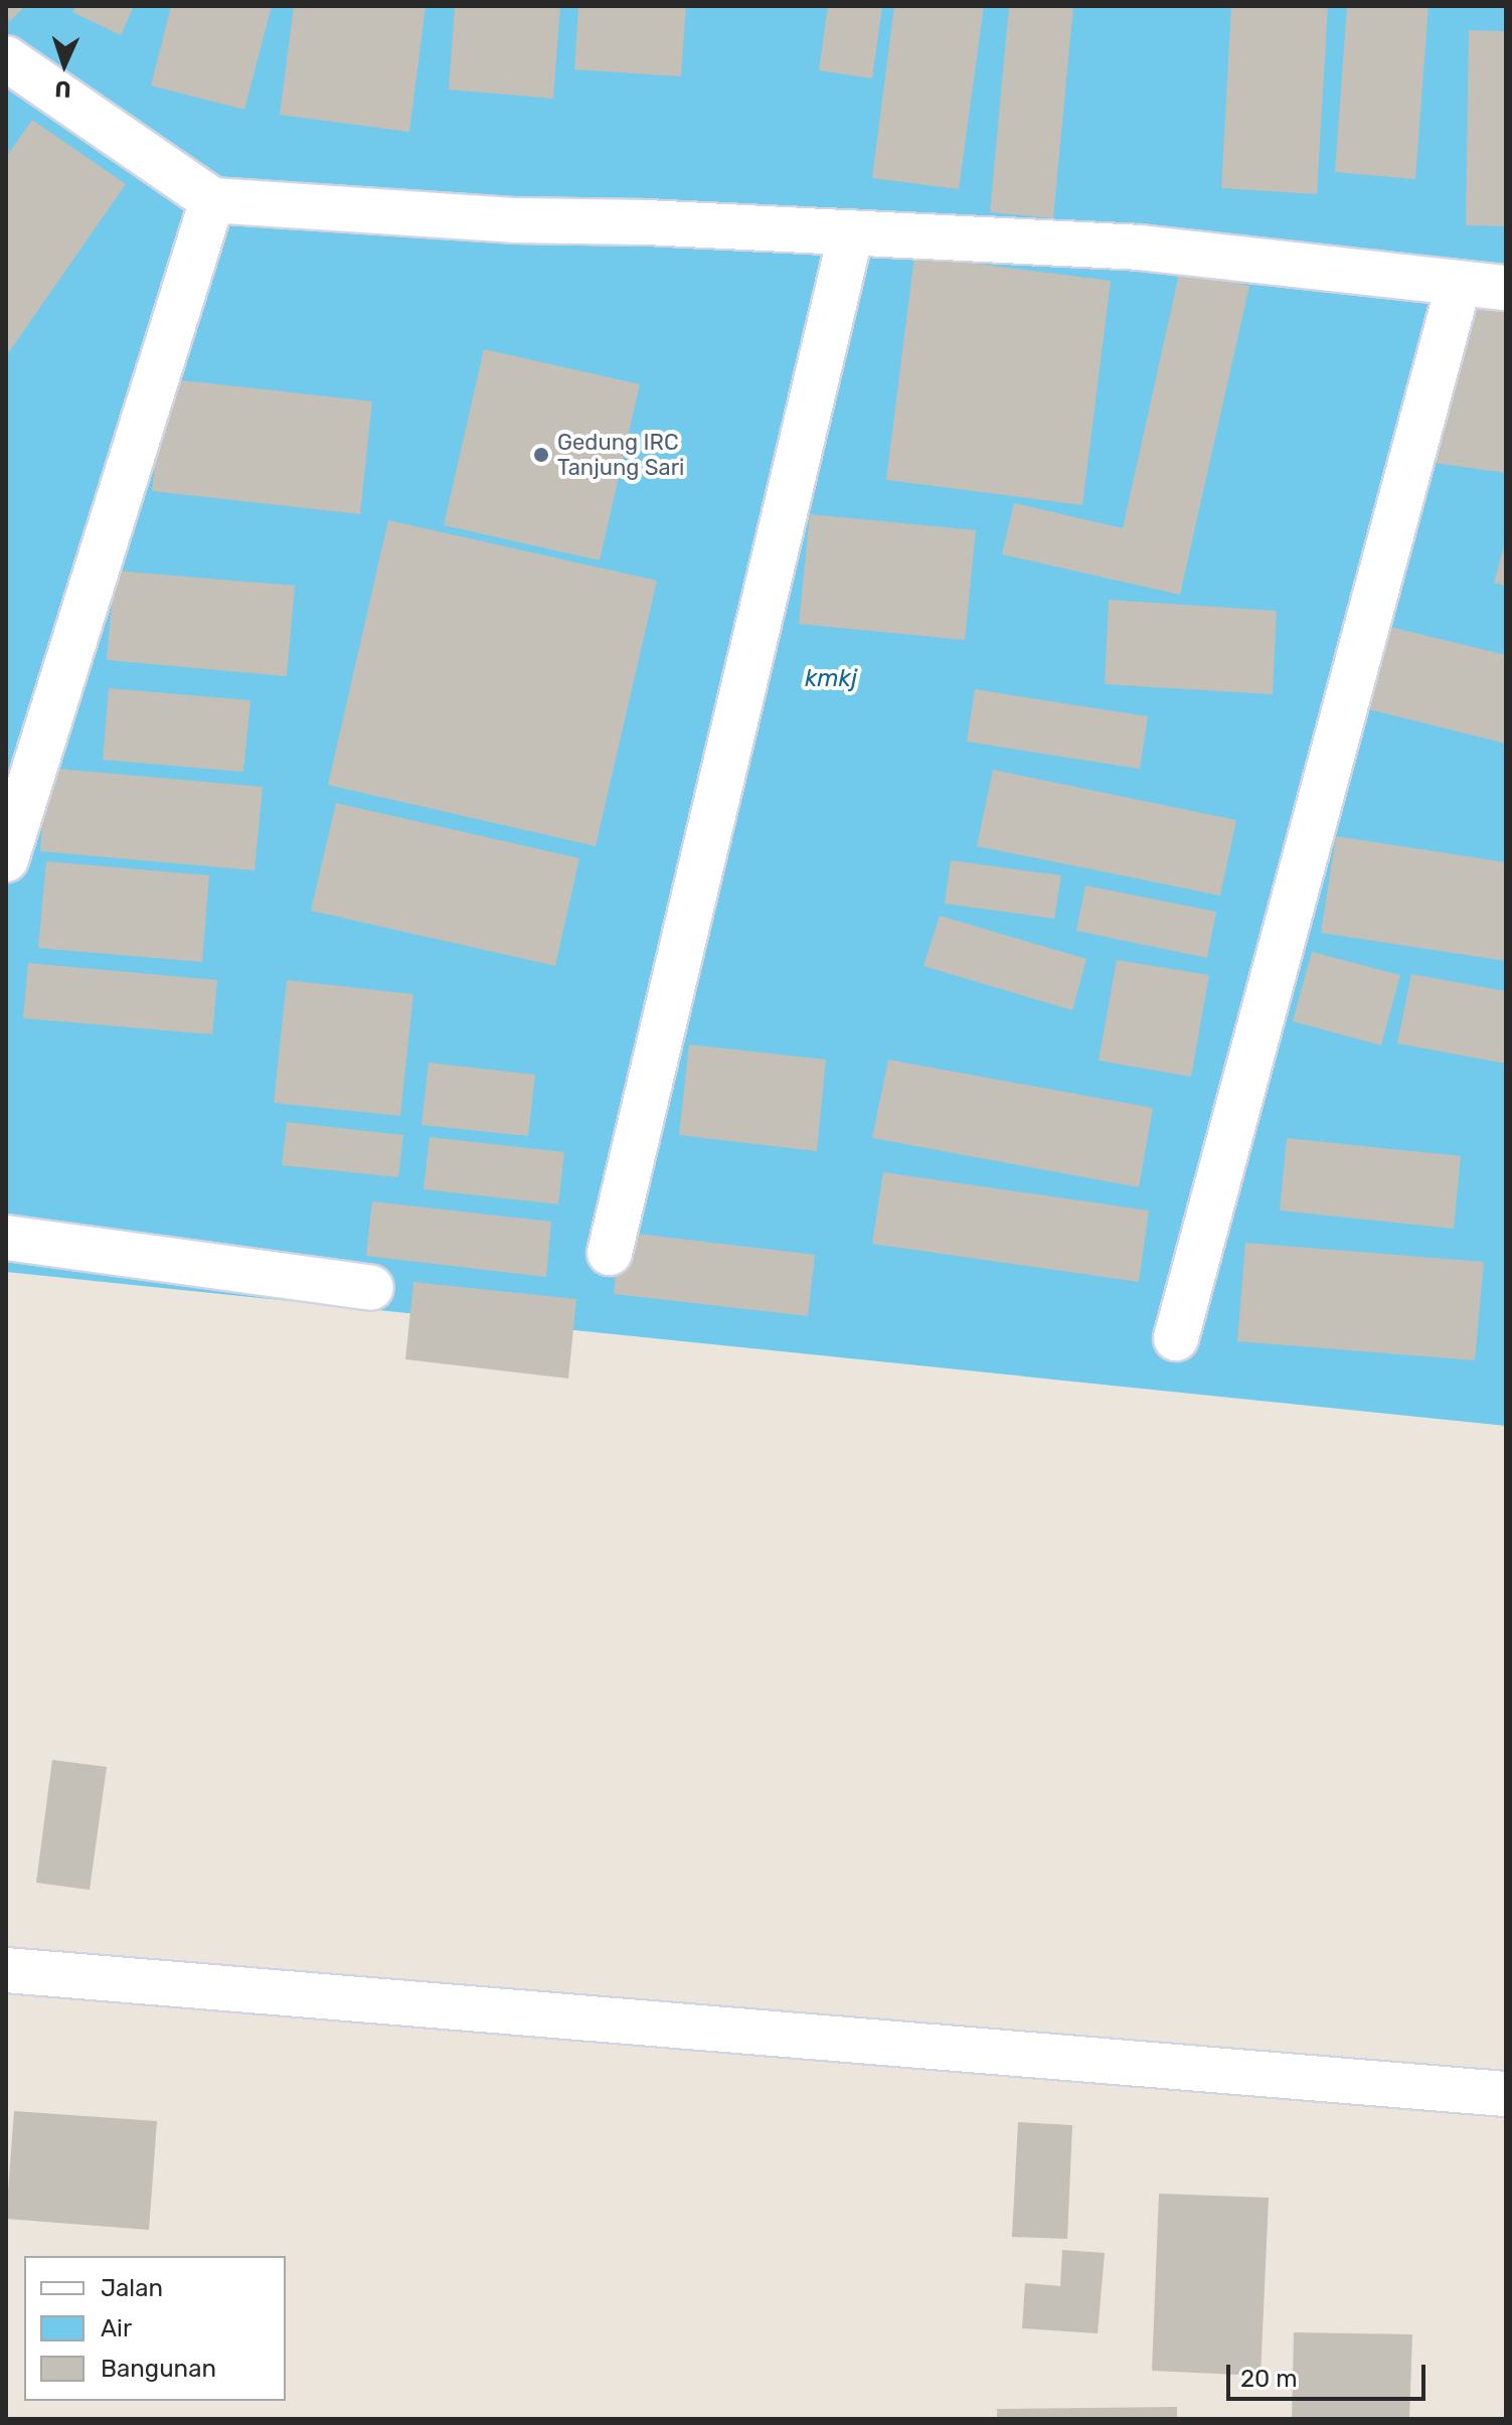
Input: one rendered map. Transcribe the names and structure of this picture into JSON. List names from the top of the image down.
{
  "water": ["kmkj"],
  "places": ["Gedung IRC Tanjung Sari"],
  "legend": ["Jalan", "Air", "Bangunan"],
  "scale_bar": "20 m",
  "north": "bottom"
}
